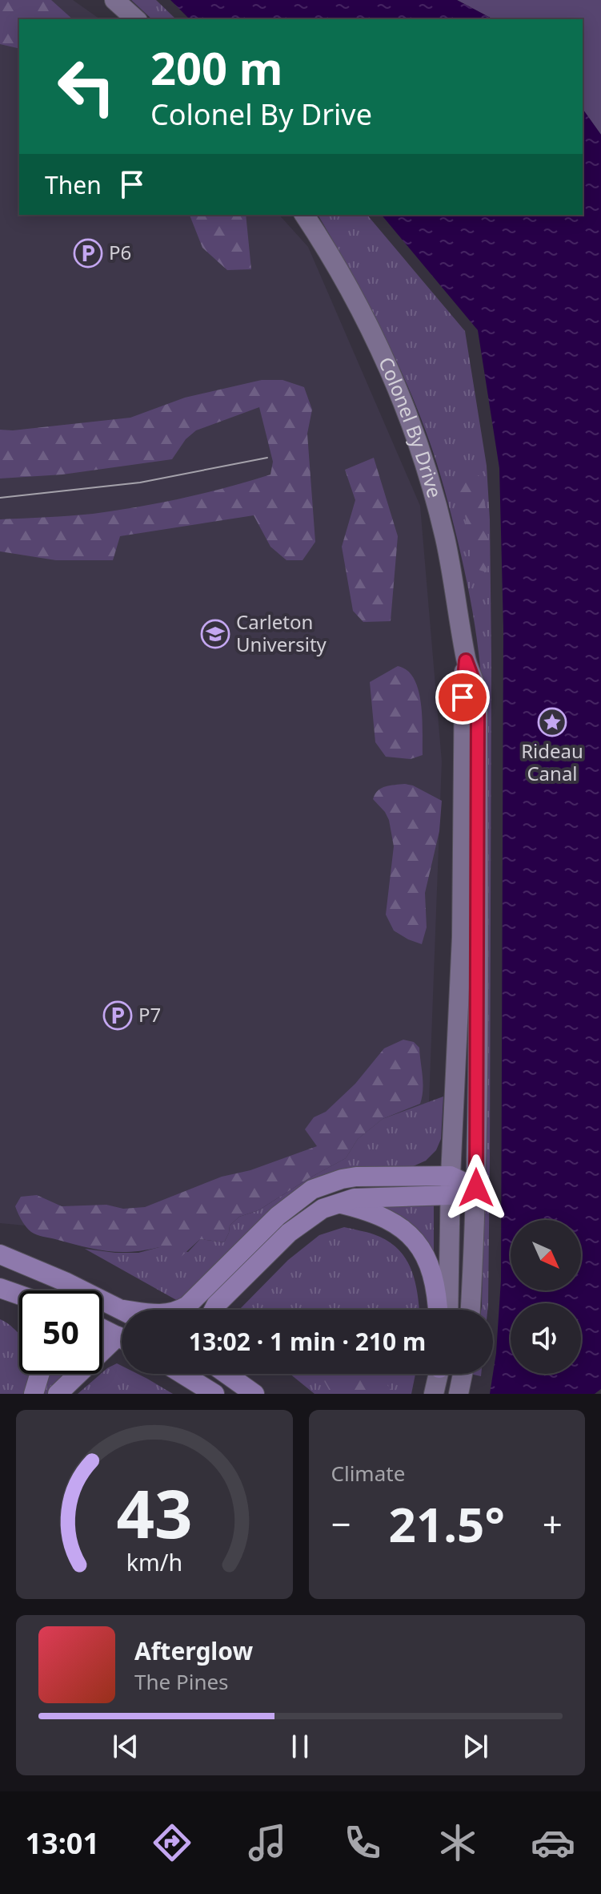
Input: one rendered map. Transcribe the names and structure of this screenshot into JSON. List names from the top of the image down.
{
  "streets": {
    "main road": ["Colonel By Drive"]
  },
  "places": {
    "parking": ["P6", "P7"],
    "school or university": ["Carleton University"],
    "place": ["Rideau Canal"]
  },
  "north": "bottom right",
  "page": {
    "turn": ["200 m", "Colonel By Drive"],
    "then": "Then",
    "limit": "50",
    "trip": "13:02 · 1 min · 210 m",
    "tile": "Climate",
    "heat": ["−", "21.5°", "+"],
    "song": ["Afterglow", "The Pines"],
    "tabs": "13:01",
    "gauge": ["43", "km/h"]
  }
}
